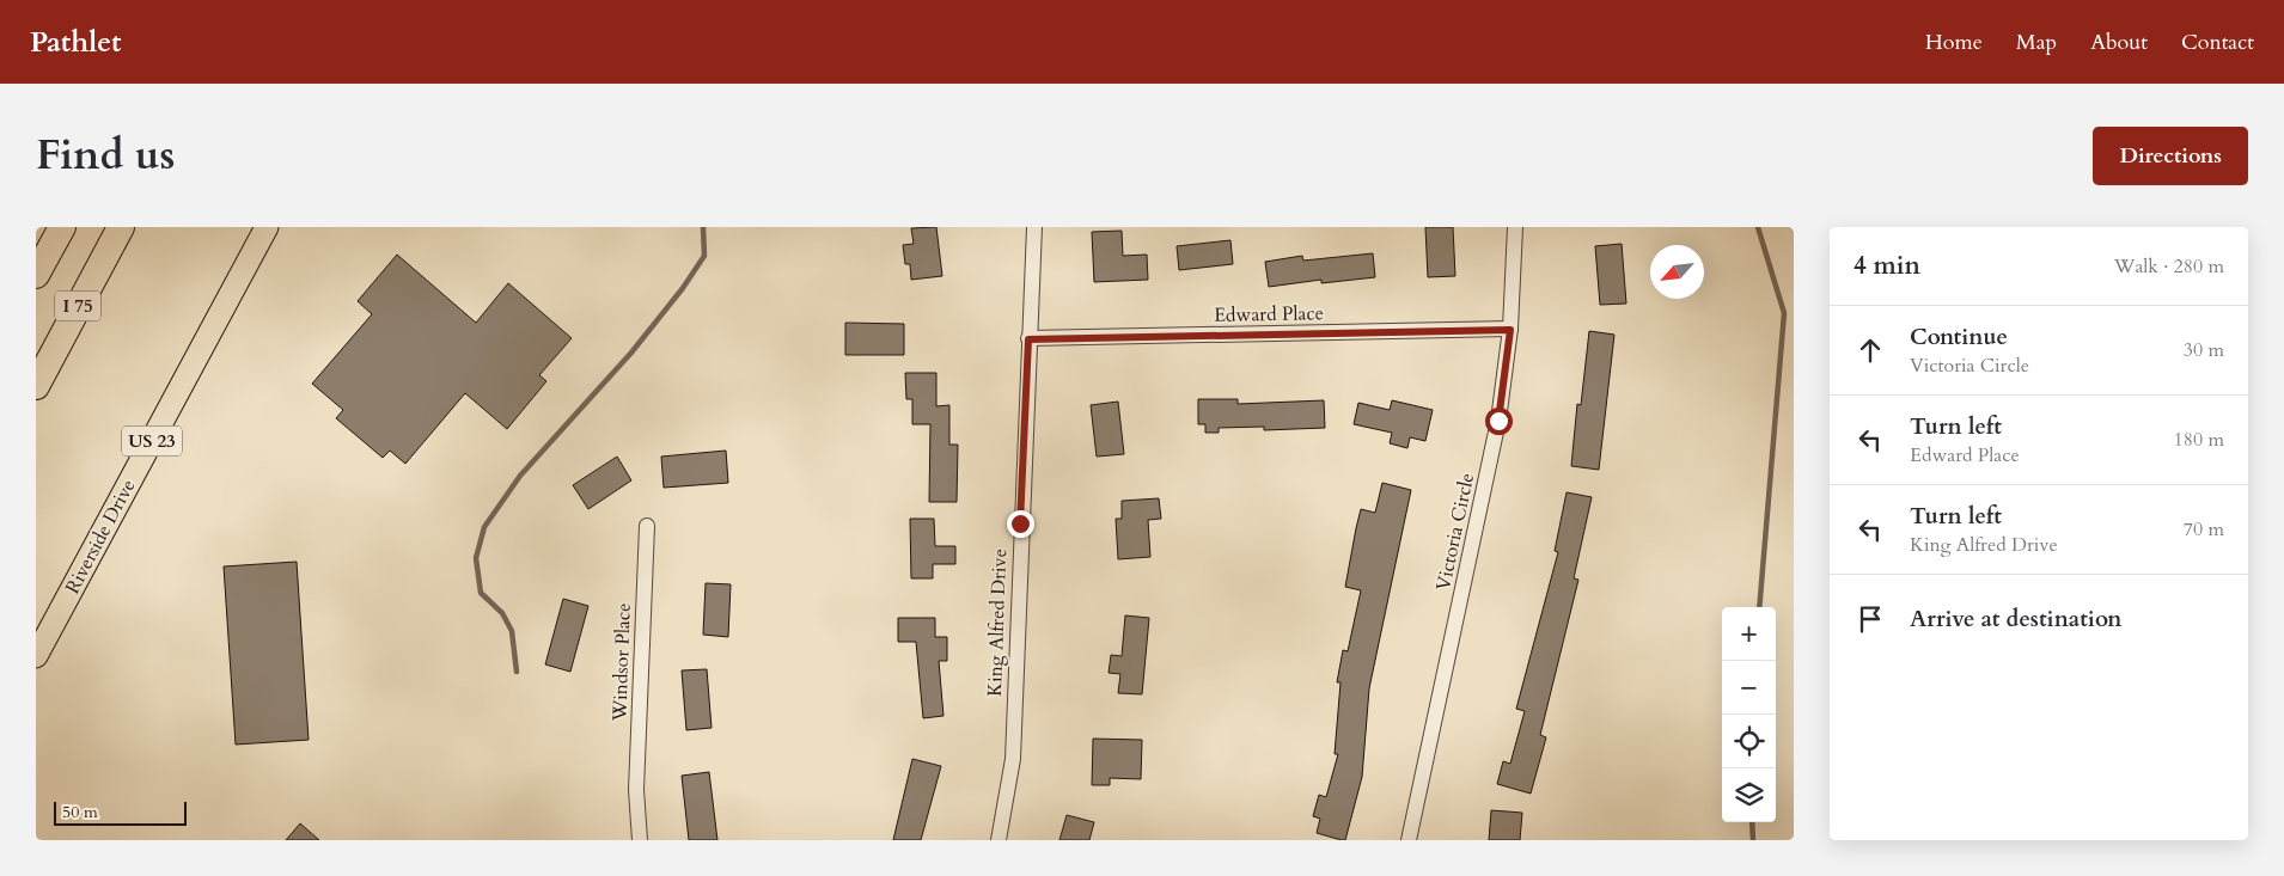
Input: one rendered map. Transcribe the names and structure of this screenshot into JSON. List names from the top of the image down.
{
  "streets": {
    "highway": ["I 75"],
    "main road": ["US 23", "Riverside Drive"],
    "street": [
      "Edward Place",
      "Victoria Circle",
      "King Alfred Drive",
      "Windsor Place"
    ]
  },
  "crossings": [
    ["Edward Place", "Victoria Circle"],
    ["Edward Place", "King Alfred Drive"]
  ],
  "scale_bar": "50 m",
  "north": "bottom left",
  "page": {
    "header": "Pathlet",
    "nav": [
      "Home",
      "Map",
      "About",
      "Contact"
    ],
    "title": "Find us",
    "buttons": "Directions",
    "heading": ["4 min", "Walk · 280 m"],
    "list": [
      ["Continue", "Victoria Circle", "30 m"],
      ["Turn left", "Edward Place", "180 m"],
      ["Turn left", "King Alfred Drive", "70 m"],
      "Arrive at destination"
    ],
    "map_buttons": ["+", "−"],
    "scale": "50 m"
  }
}
